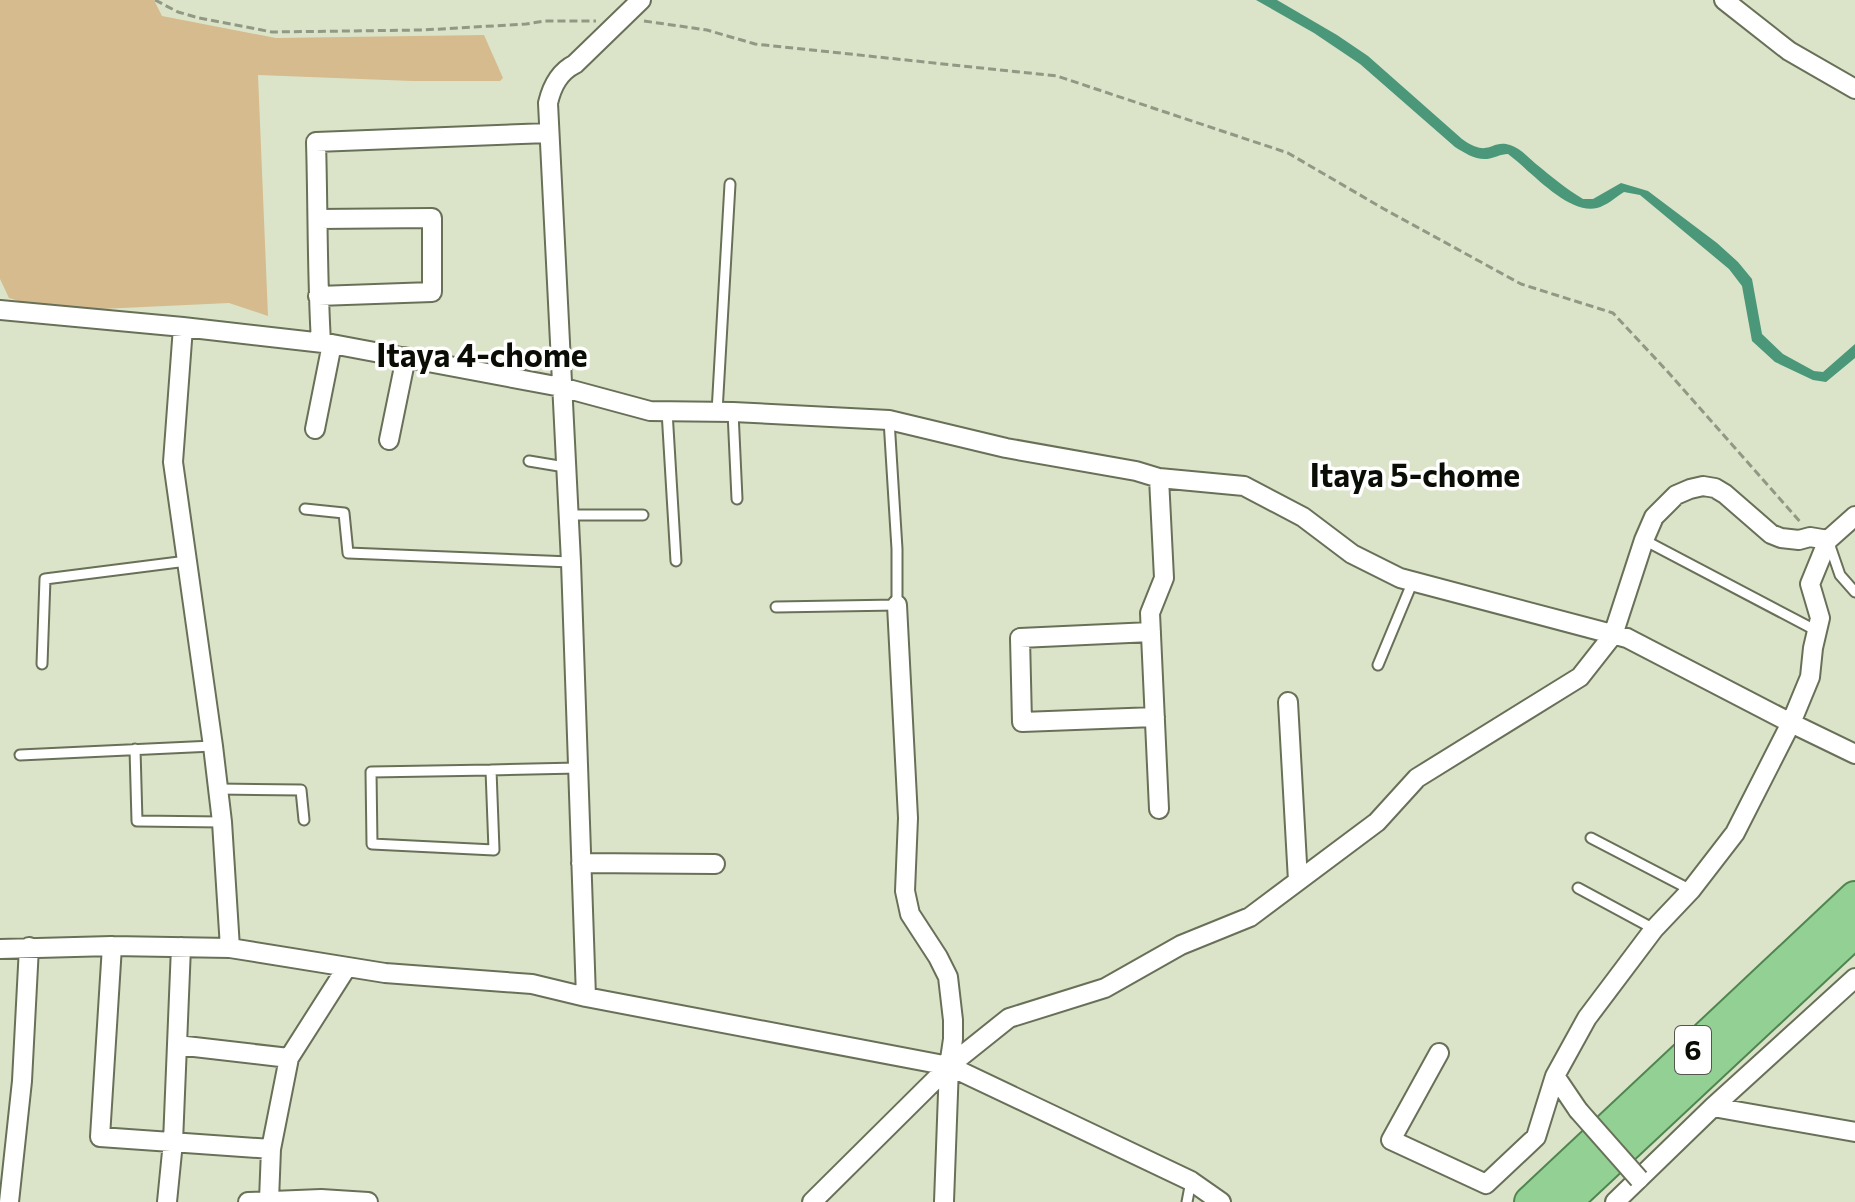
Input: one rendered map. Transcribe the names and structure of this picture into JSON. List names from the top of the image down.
{
  "streets": {
    "highway": ["6"]
  },
  "districts": ["Itaya 4-chome", "Itaya 5-chome"]
}
